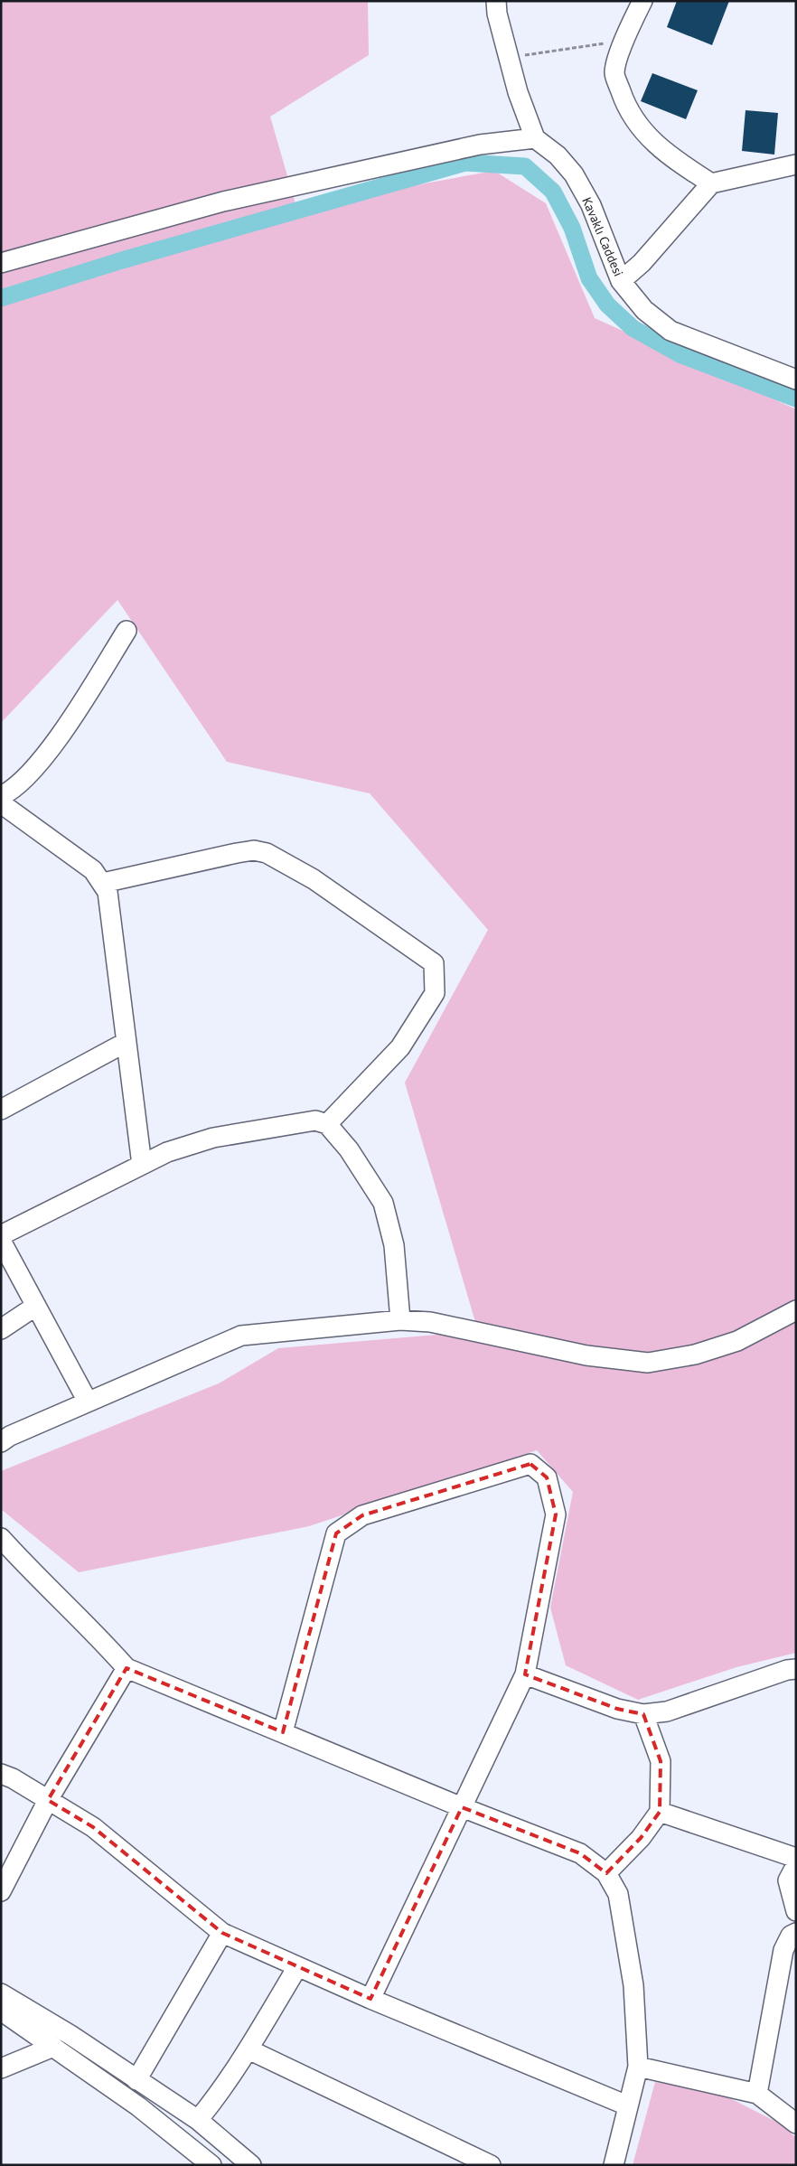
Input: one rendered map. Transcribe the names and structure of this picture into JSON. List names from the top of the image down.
{
  "streets": {
    "street": ["Kavaklı Caddesi"]
  }
}
